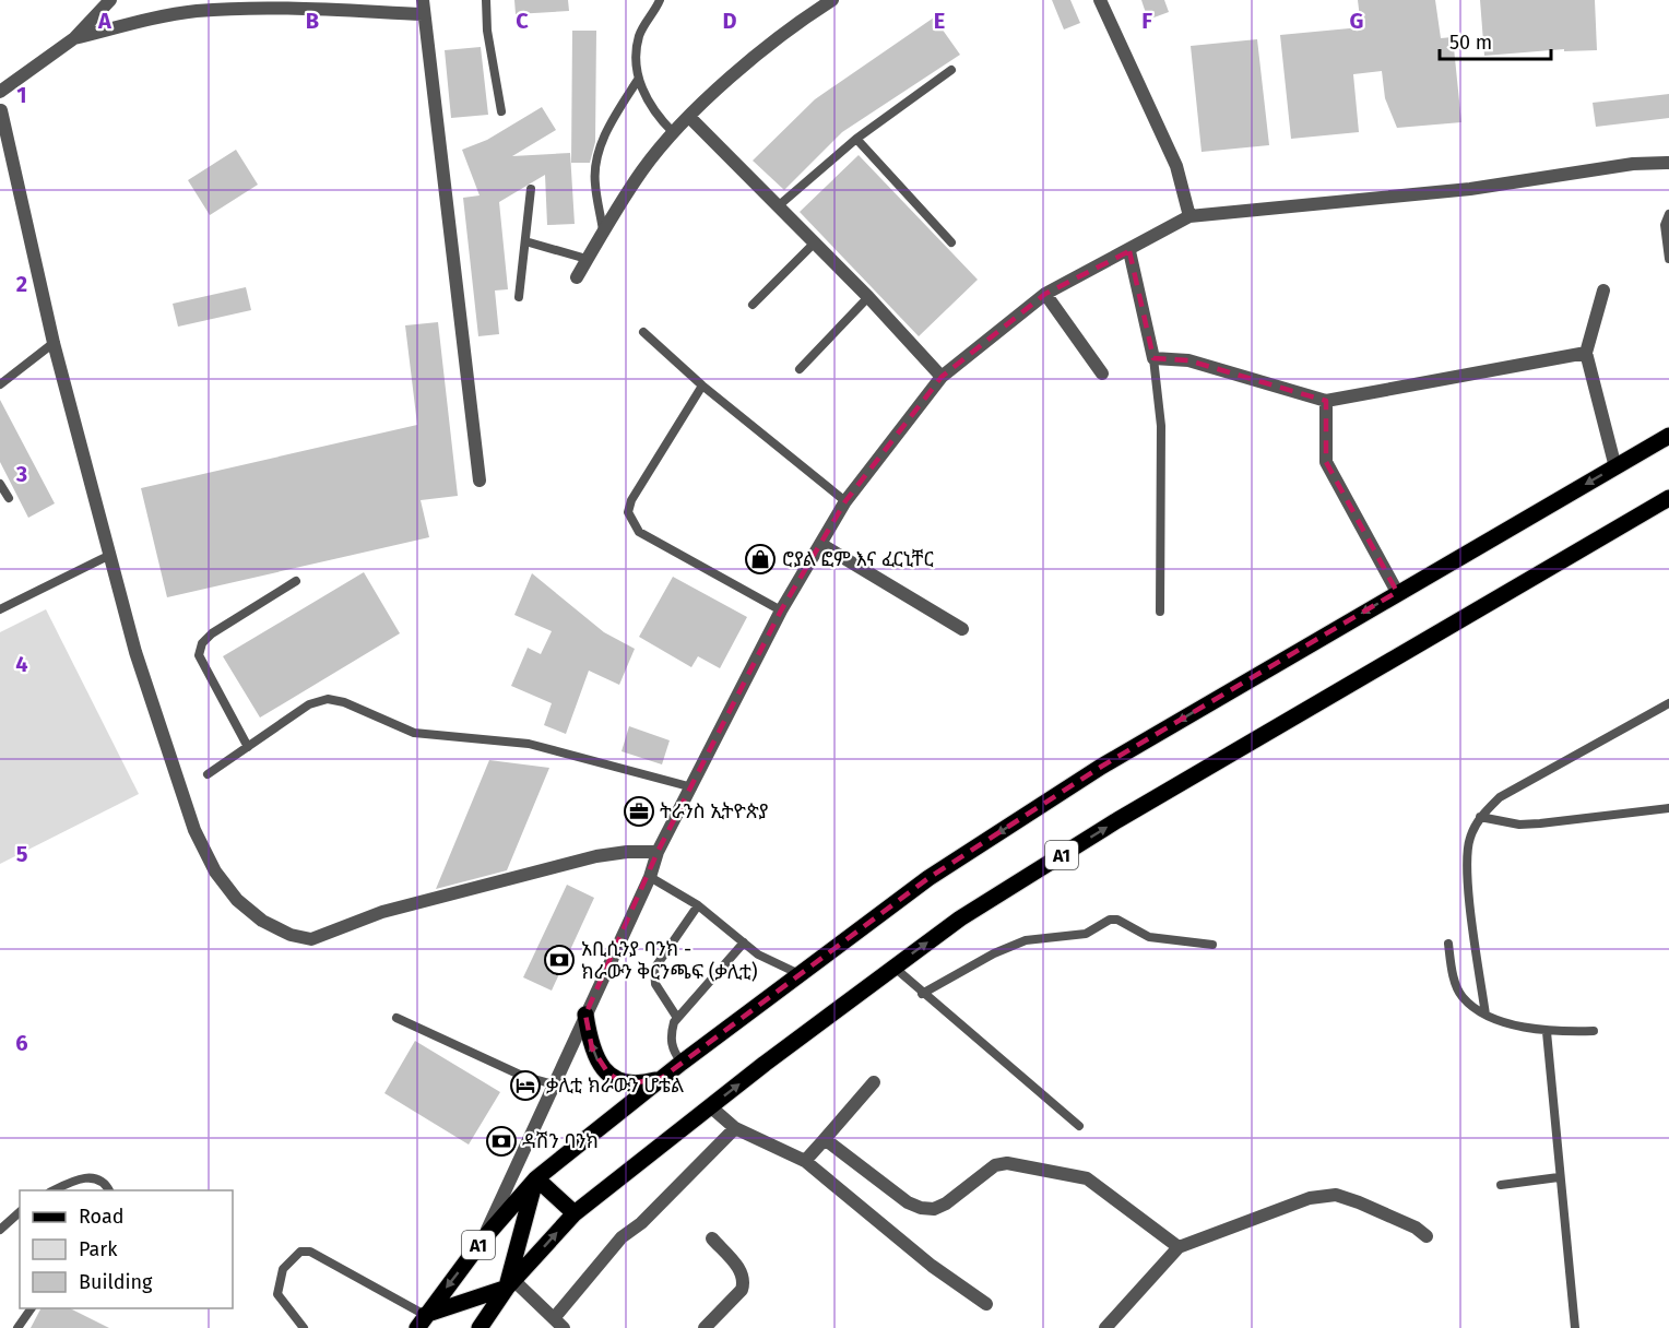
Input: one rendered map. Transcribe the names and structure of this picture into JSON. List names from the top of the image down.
{
  "streets": {
    "main road": ["A1"]
  },
  "places": {
    "shop": ["ሮያል ፎም እና ፈርኒቸር"],
    "office": ["ትራንስ ኢትዮጵያ"],
    "bank": ["አቢሲንያ ባንክ - ክራውን ቅርንጫፍ (ቃሊቲ)", "ዳሽን ባንክ"],
    "hotel": ["ቃሊቲ ክራውን ሆቴል"]
  },
  "legend": ["Road", "Park", "Building"],
  "scale_bar": "50 m",
  "grid": {
    "columns": [
      "A",
      "B",
      "C",
      "D",
      "E",
      "F",
      "G"
    ],
    "rows": [
      "1",
      "2",
      "3",
      "4",
      "5",
      "6"
    ]
  }
}
